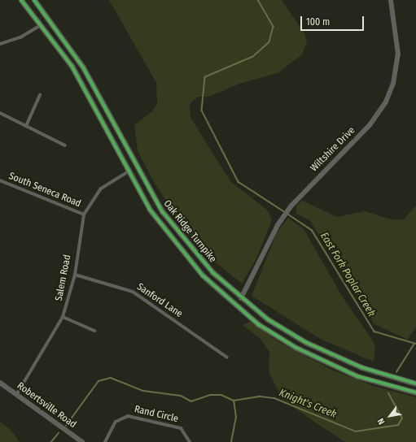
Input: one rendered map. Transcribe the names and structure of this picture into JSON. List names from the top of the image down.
{
  "streets": {
    "highway": ["Oak Ridge Turnpike"],
    "street": [
      "Wiltshire Drive",
      "South Seneca Road",
      "Salem Road",
      "Sanford Lane",
      "Robertsville Road",
      "Rand Circle"
    ]
  },
  "crossings": [
    ["Wiltshire Drive", "Oak Ridge Turnpike"],
    ["South Seneca Road", "Salem Road"],
    ["Oak Ridge Turnpike", "Salem Road"],
    ["Salem Road", "Sanford Lane"],
    ["Salem Road", "Robertsville Road"]
  ],
  "water": ["East Fork Poplar Creek", "Knight's Creek"],
  "scale_bar": "100 m",
  "north": "bottom left"
}
